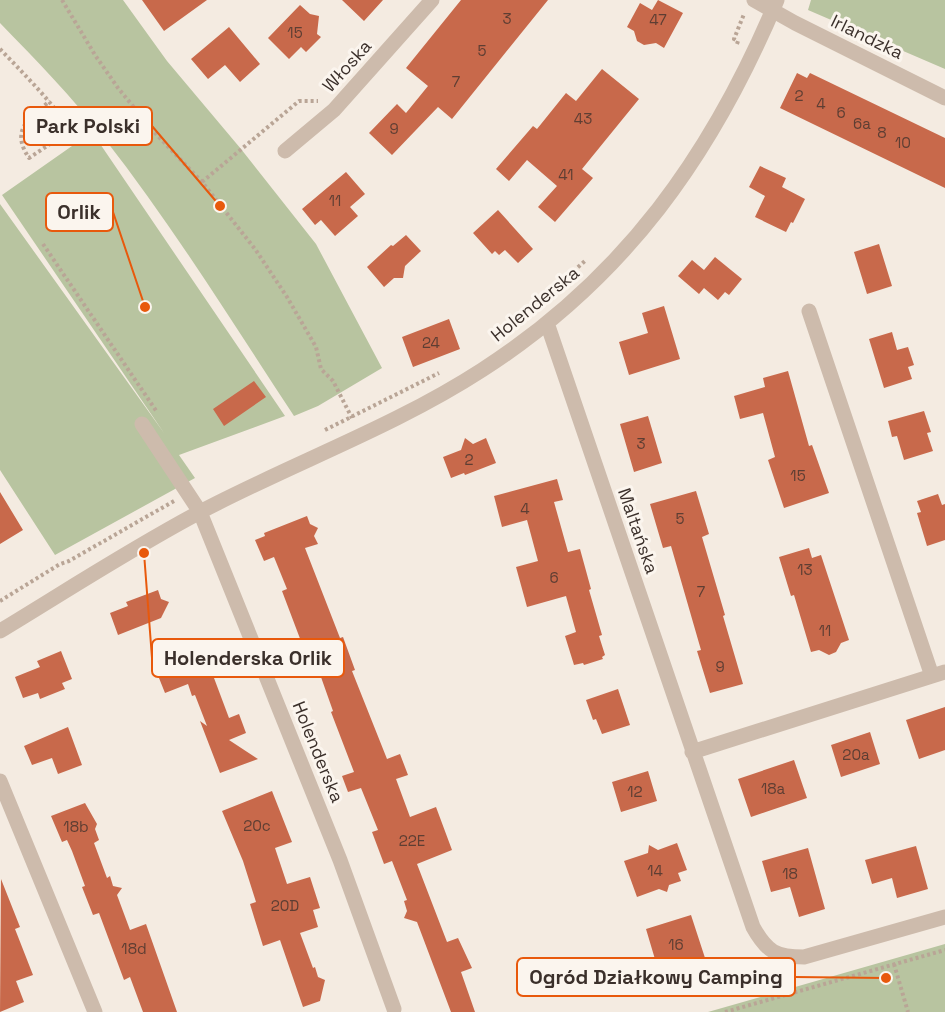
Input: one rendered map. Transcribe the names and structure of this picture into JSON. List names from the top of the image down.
{
  "streets": {
    "street": [
      "Irlandzka",
      "Włoska",
      "Holenderska",
      "Maltańska"
    ]
  },
  "crossings": [
    ["Irlandzka", "Holenderska"],
    ["Holenderska", "Maltańska"]
  ],
  "places": [
    "Park Polski",
    "Orlik",
    "Holenderska Orlik",
    "Ogród Działkowy Camping"
  ],
  "house_numbers": [
    "3",
    "47",
    "15",
    "5",
    "7",
    "2",
    "4",
    "6",
    "43",
    "6a",
    "9",
    "8",
    "10",
    "41",
    "11",
    "24",
    "3",
    "2",
    "15",
    "4",
    "5",
    "13",
    "6",
    "7",
    "11",
    "9",
    "20a",
    "18a",
    "12",
    "20c",
    "18b",
    "22E",
    "14",
    "18",
    "20D",
    "16",
    "18d"
  ]
}
